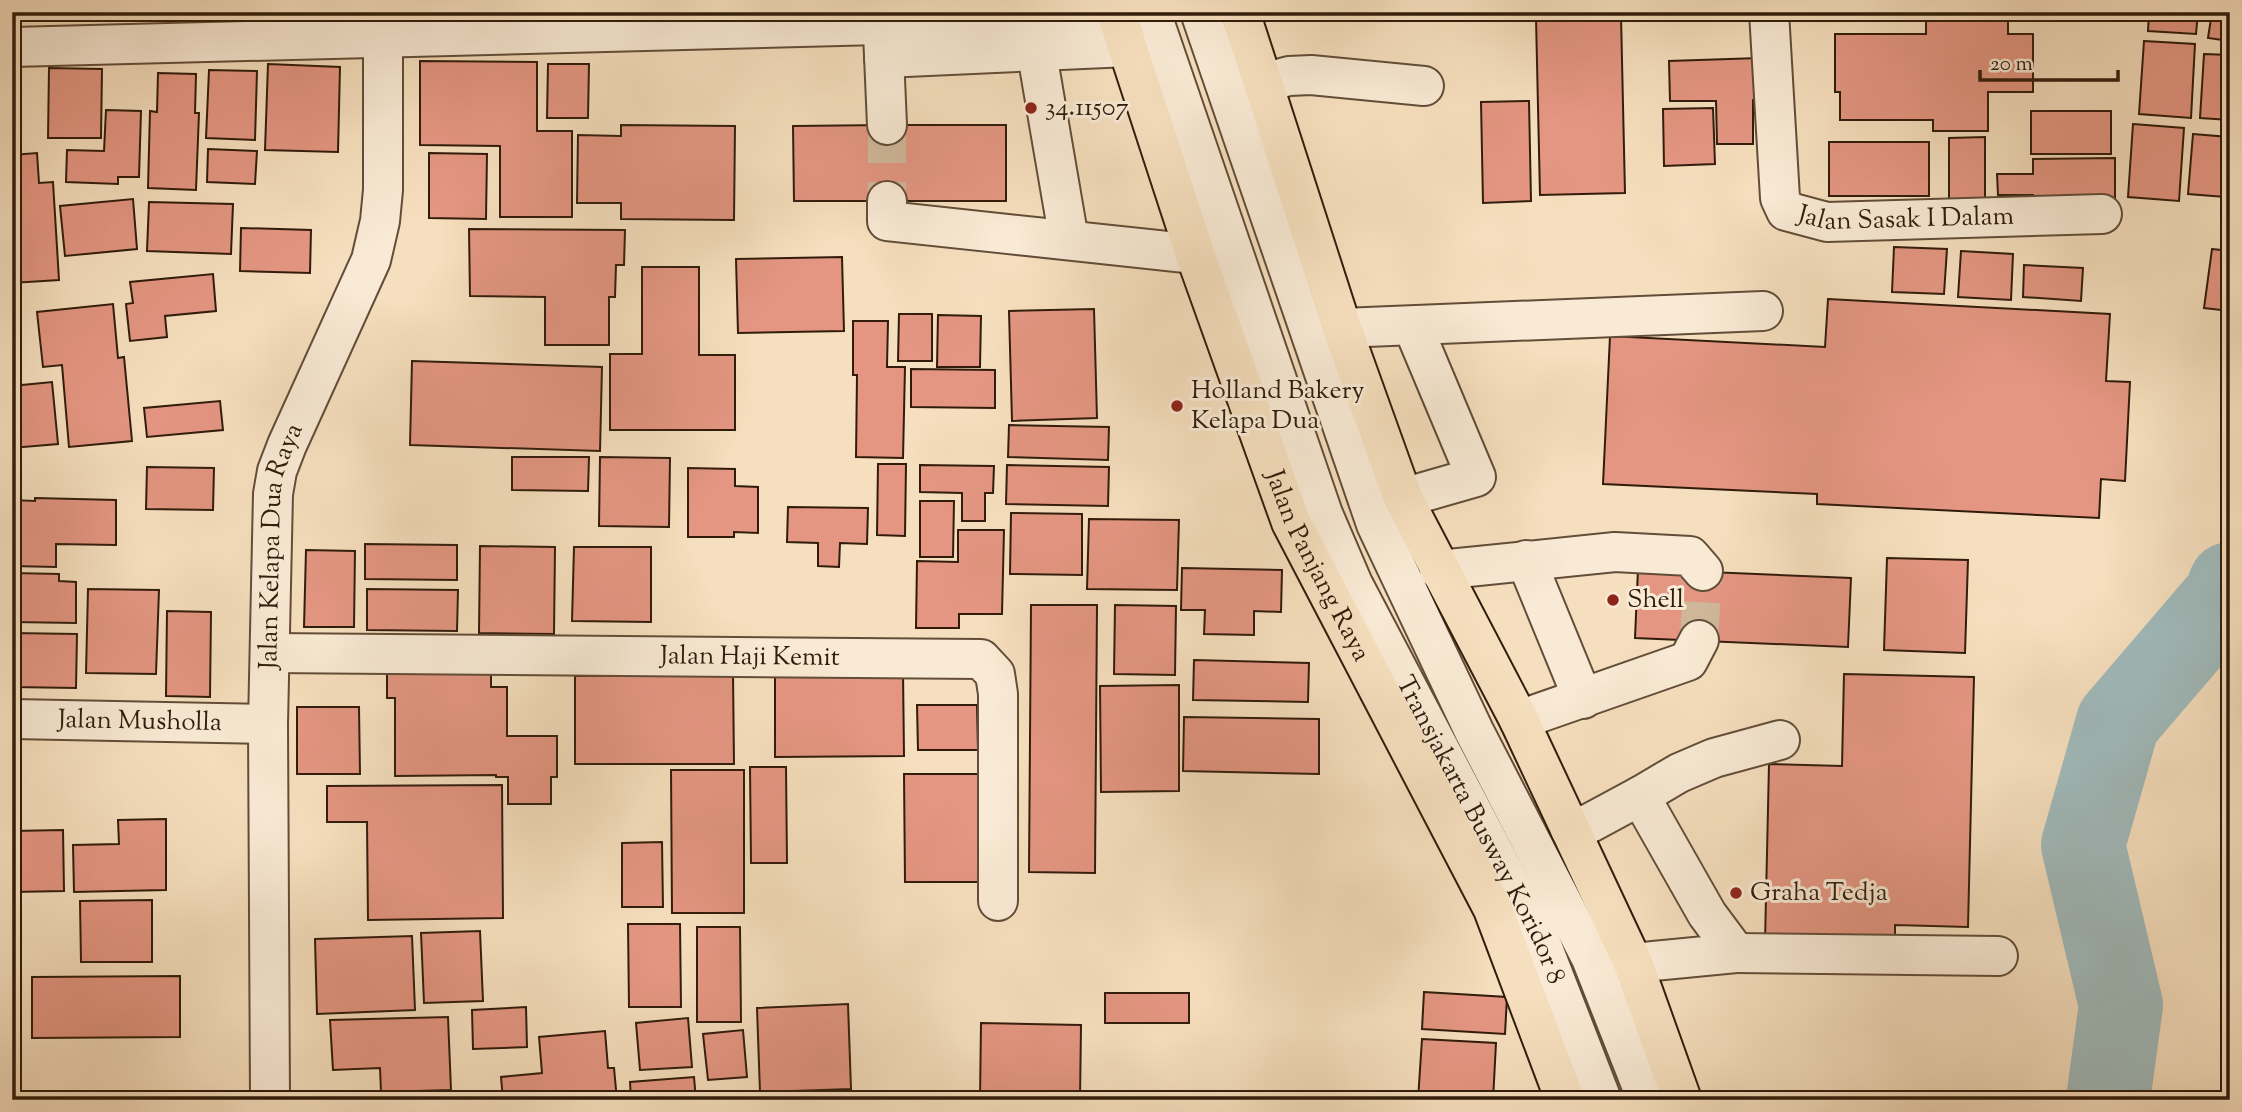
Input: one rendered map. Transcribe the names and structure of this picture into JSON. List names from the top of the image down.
{
  "streets": {
    "main road": ["Jalan Panjang Raya"],
    "street": [
      "Jalan Sasak I Dalam",
      "Jalan Kelapa Dua Raya",
      "Jalan Haji Kemit",
      "Jalan Musholla",
      "Transjakarta Busway Koridor 8"
    ]
  },
  "crossings": [
    ["Jalan Kelapa Dua Raya", "Jalan Haji Kemit"],
    ["Jalan Kelapa Dua Raya", "Jalan Musholla"],
    ["Jalan Panjang Raya", "Transjakarta Busway Koridor 8"]
  ],
  "places": [
    "34.11507",
    "Holland Bakery Kelapa Dua",
    "Shell",
    "Graha Tedja"
  ],
  "scale_bar": "20 m"
}
